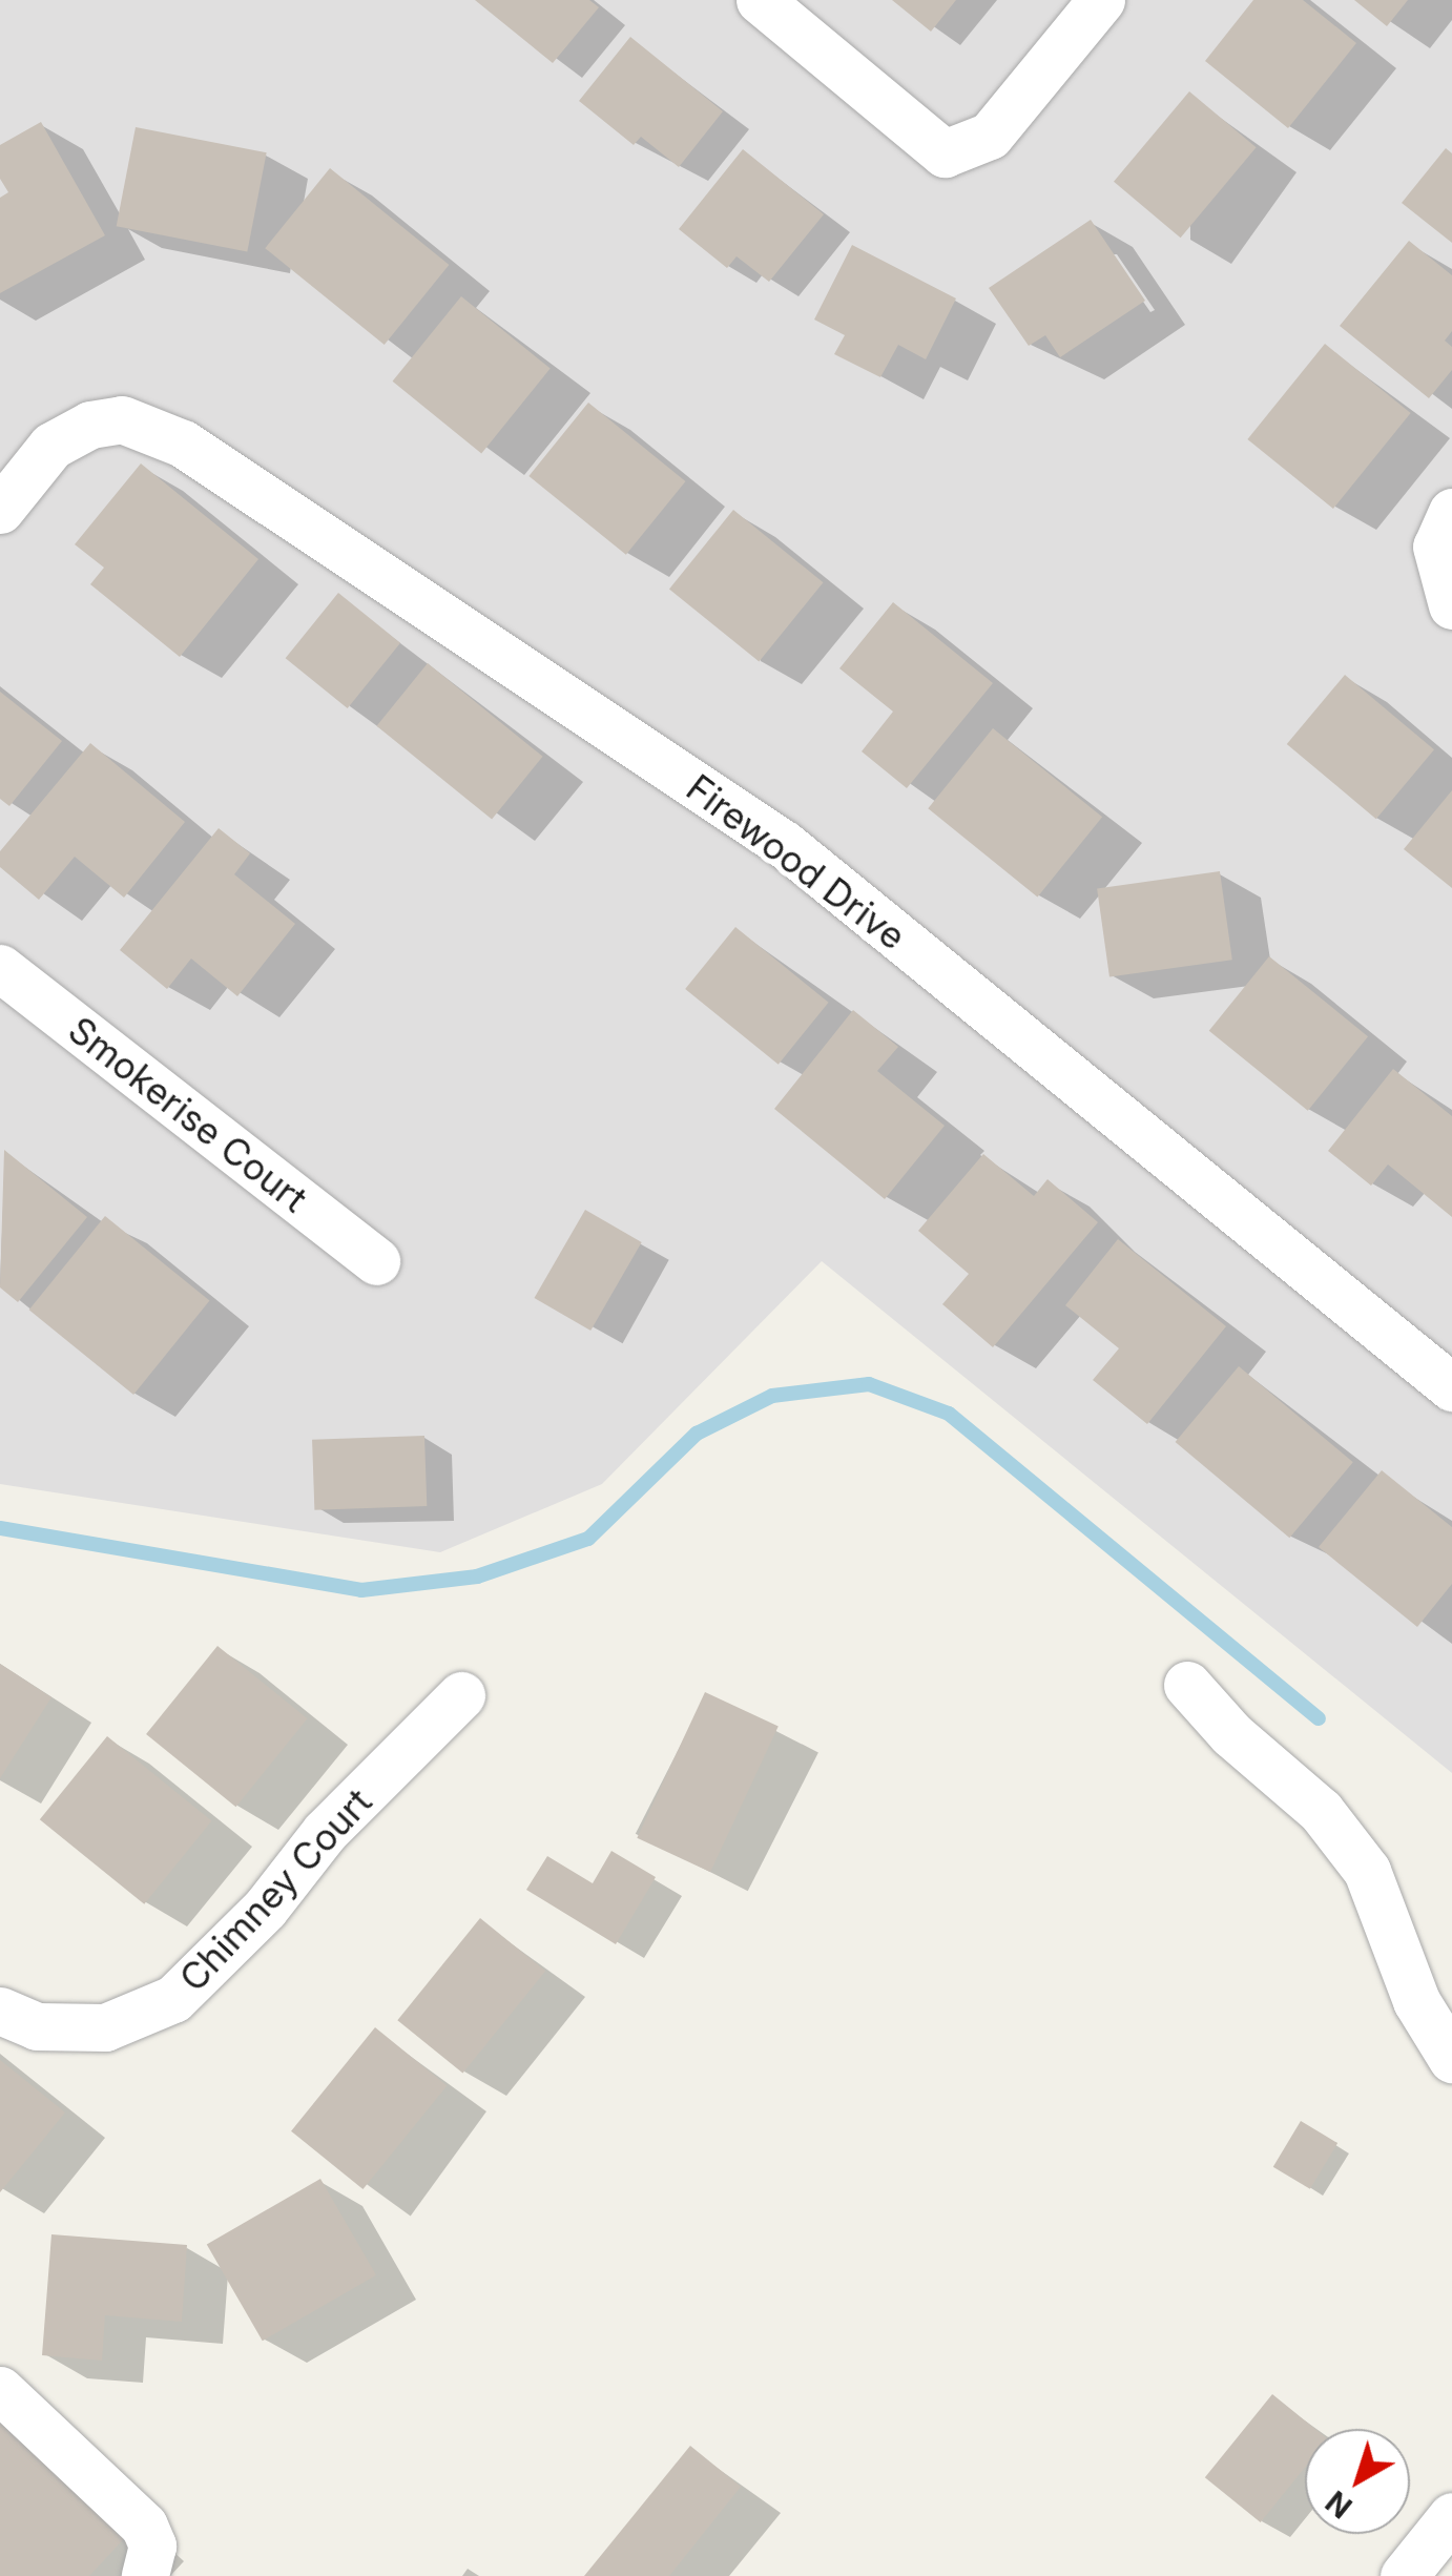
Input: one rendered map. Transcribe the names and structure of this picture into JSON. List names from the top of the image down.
{
  "streets": {
    "street": ["Firewood Drive", "Smokerise Court", "Chimney Court"]
  },
  "north": "bottom left"
}
